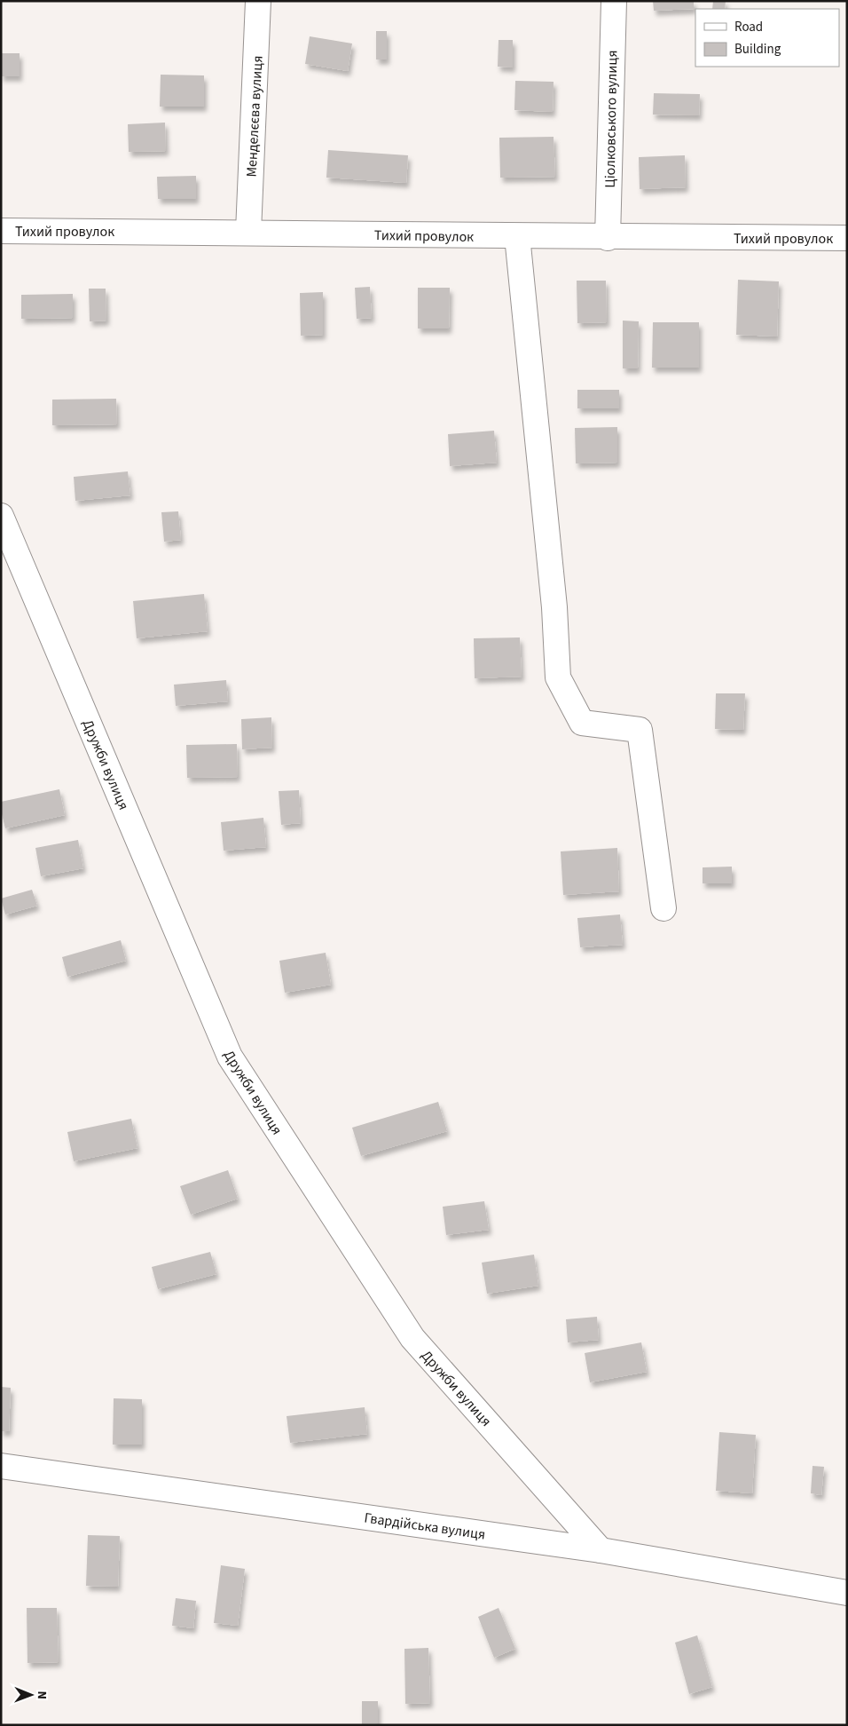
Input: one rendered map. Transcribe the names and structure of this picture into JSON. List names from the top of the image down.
{
  "streets": {
    "street": [
      "Менделєєва вулиця",
      "Ціолковського вулиця",
      "Тихий провулок",
      "Дружби вулиця",
      "Гвардійська вулиця"
    ]
  },
  "crossings": [
    ["Менделєєва вулиця", "Тихий провулок"],
    ["Ціолковського вулиця", "Тихий провулок"],
    ["Дружби вулиця", "Гвардійська вулиця"]
  ],
  "legend": ["Road", "Building"],
  "north": "right"
}
